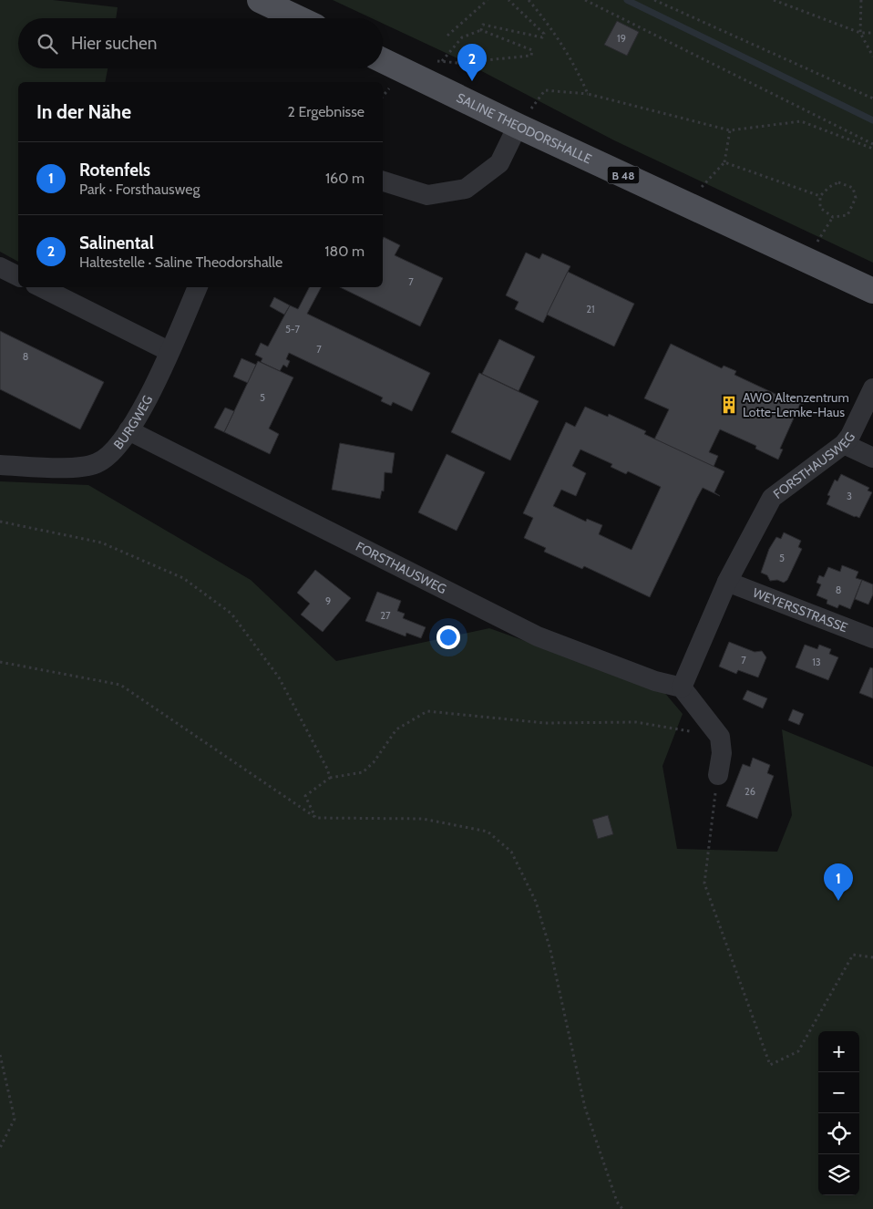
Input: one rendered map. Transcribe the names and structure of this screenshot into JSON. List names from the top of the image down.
{
  "streets": {
    "main road": ["SALINE THEODORSHALLE", "B 48"],
    "street": ["BURGWEG", "FORSTHAUSWEG", "WEYERSSTRASSE"]
  },
  "crossings": [
    ["BURGWEG", "FORSTHAUSWEG"],
    ["FORSTHAUSWEG", "WEYERSSTRASSE"]
  ],
  "places": {
    "building": ["AWO Altenzentrum Lotte-Lemke-Haus"]
  },
  "house_numbers": [
    "19",
    "7",
    "21",
    "5-7",
    "7",
    "8",
    "5",
    "3",
    "5",
    "8",
    "9",
    "27",
    "7",
    "13",
    "26"
  ],
  "page": {
    "search": "Hier suchen",
    "pins": ["2", "1"],
    "heading": ["In der Nähe", "2 Ergebnisse"],
    "list": [
      {
        "mark": "1",
        "name": "Rotenfels",
        "note": "Park · Forsthausweg",
        "value": "160 m"
      },
      {
        "mark": "2",
        "name": "Salinental",
        "note": "Haltestelle · Saline Theodorshalle",
        "value": "180 m"
      }
    ],
    "map_buttons": ["+", "−"]
  }
}
